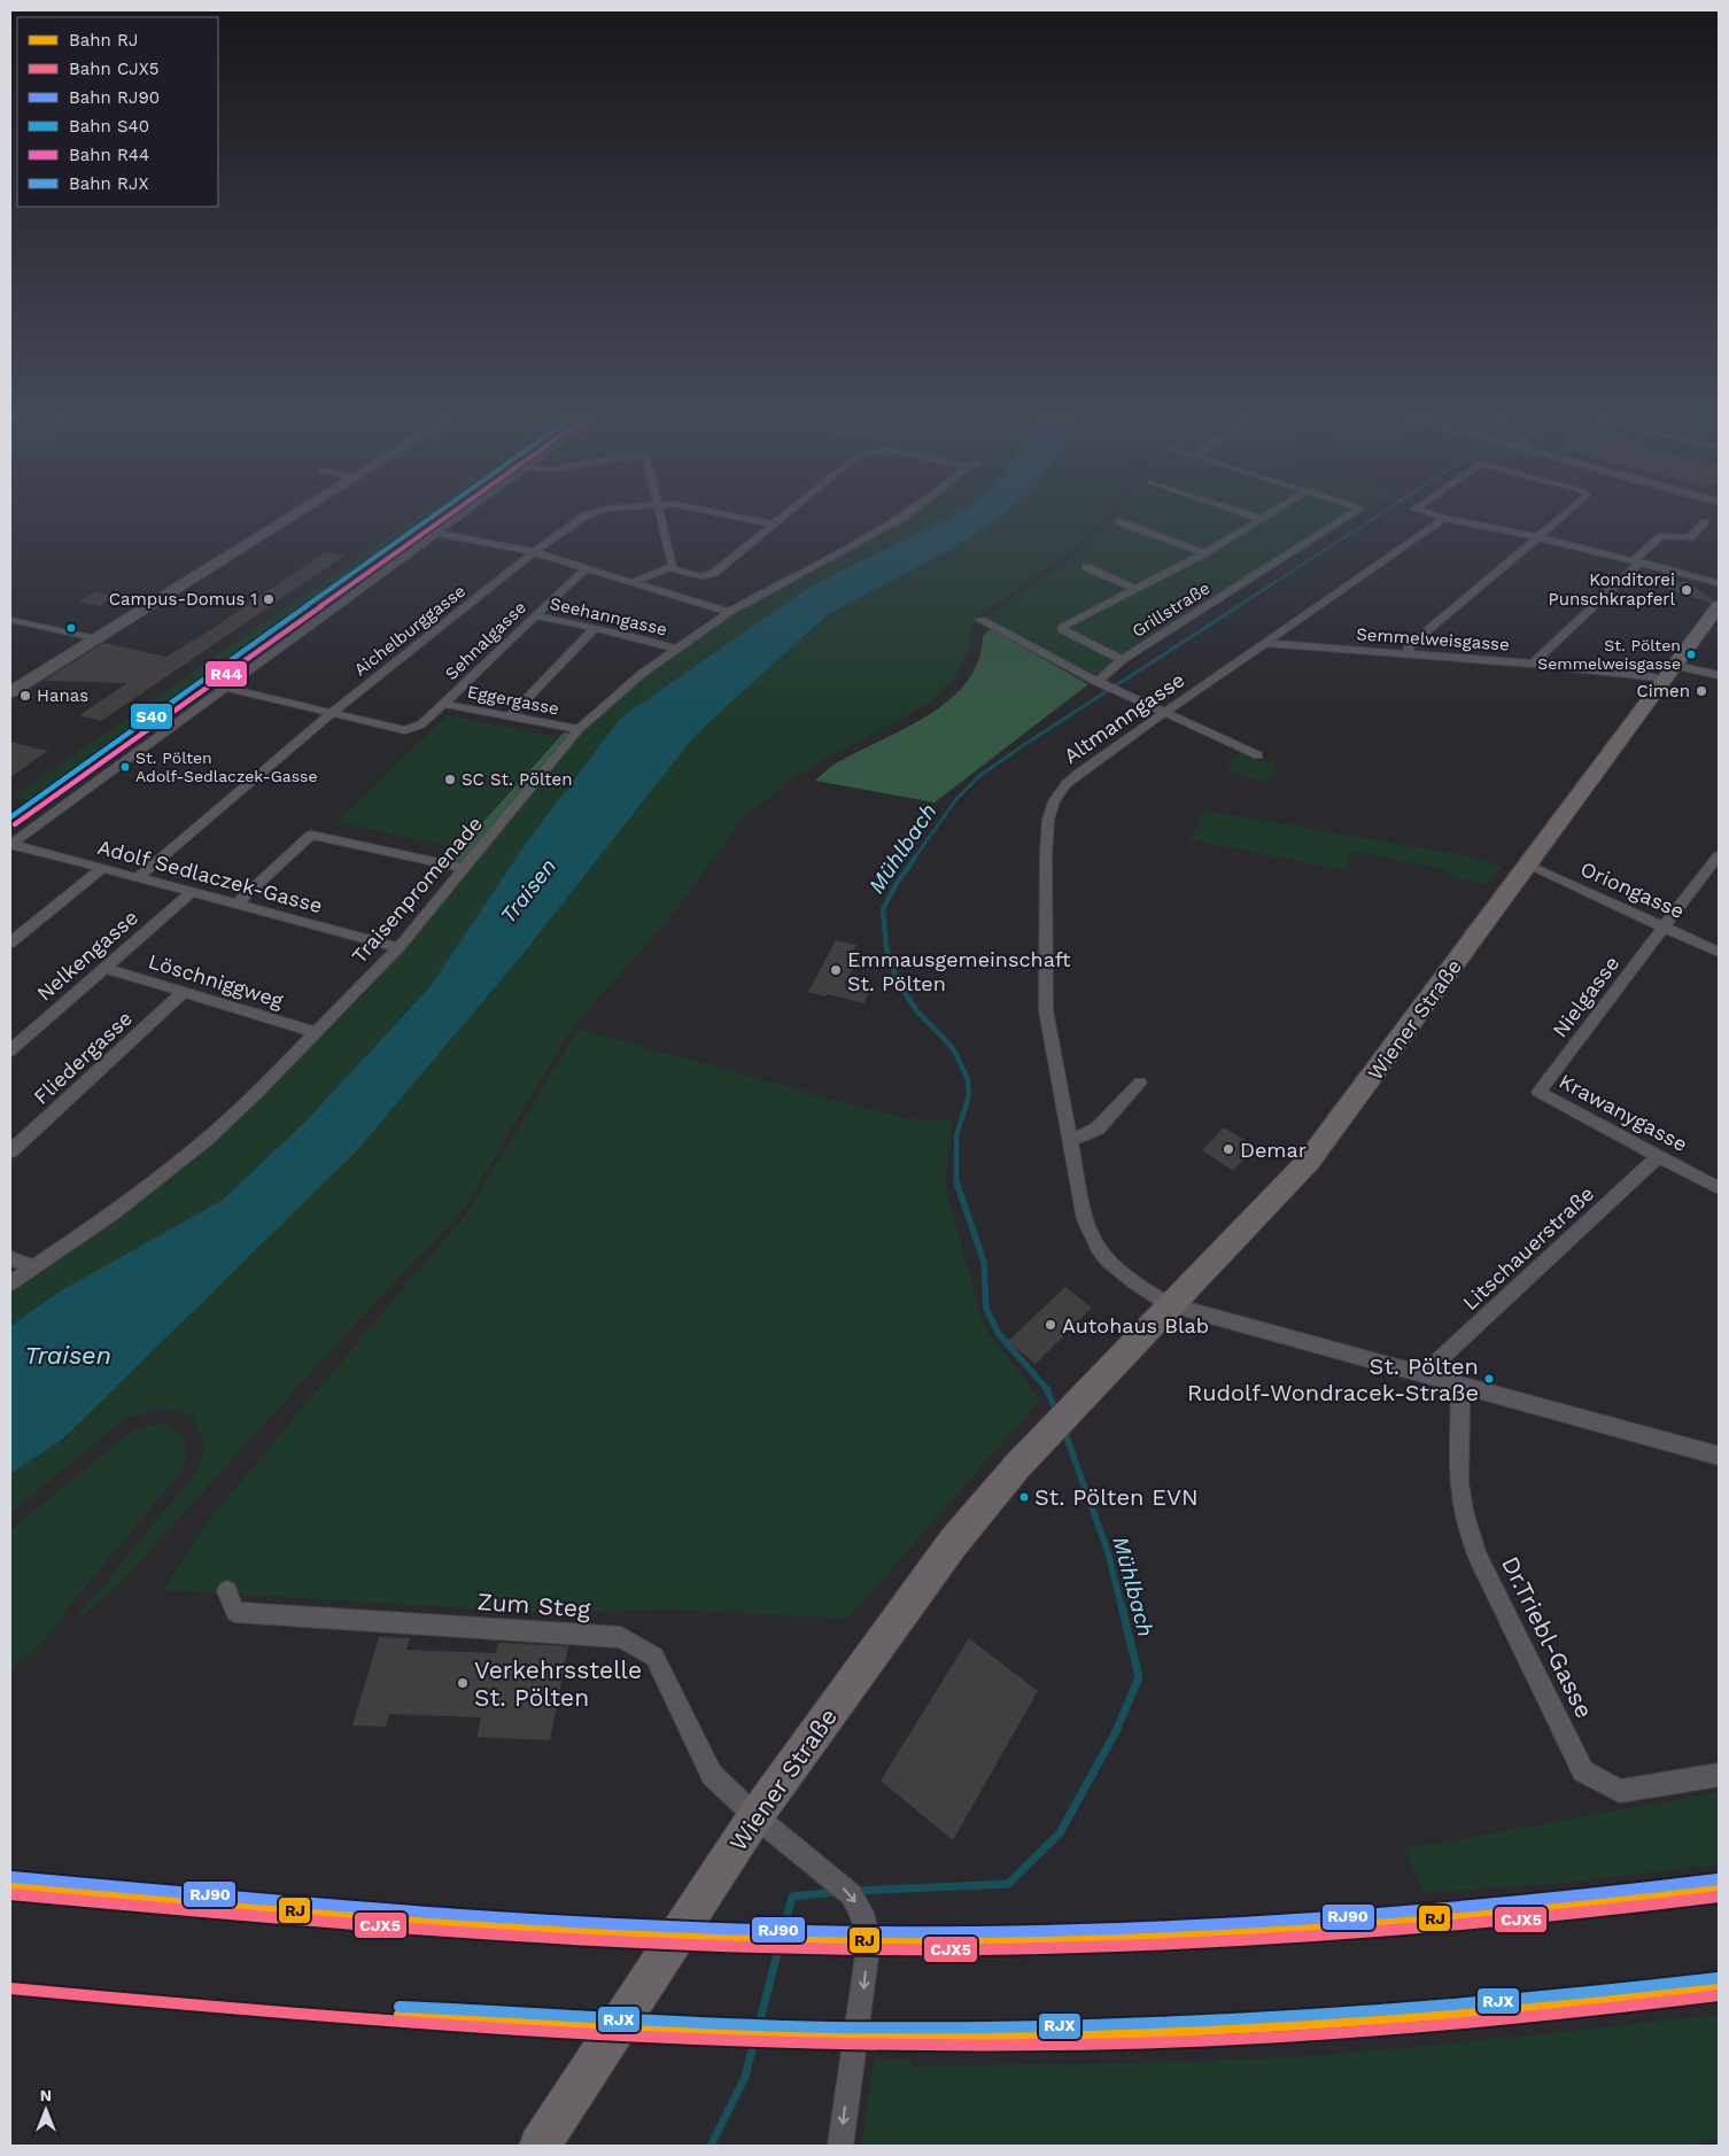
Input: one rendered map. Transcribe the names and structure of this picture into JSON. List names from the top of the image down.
{
  "streets": {
    "main road": ["Wiener Straße"],
    "street": [
      "Grillstraße",
      "Seehanngasse",
      "Aichelburggasse",
      "Semmelweisgasse",
      "Sehnalgasse",
      "Eggergasse",
      "Altmanngasse",
      "Adolf Sedlaczek-Gasse",
      "Traisenpromenade",
      "Oriongasse",
      "Nelkengasse",
      "Löschniggweg",
      "Nielgasse",
      "Fliedergasse",
      "Krawanygasse",
      "Litschauerstraße",
      "Zum Steg",
      "Dr.Triebl-Gasse"
    ]
  },
  "crossings": [
    ["Seehanngasse", "Sehnalgasse"],
    ["Seehanngasse", "Traisenpromenade"],
    ["Aichelburggasse", "Sehnalgasse"],
    ["Aichelburggasse", "Adolf Sedlaczek-Gasse"],
    ["Aichelburggasse", "Traisenpromenade"],
    ["Semmelweisgasse", "Altmanngasse"],
    ["Semmelweisgasse", "Wiener Straße"],
    ["Sehnalgasse", "Eggergasse"],
    ["Eggergasse", "Traisenpromenade"],
    ["Altmanngasse", "Wiener Straße"],
    ["Altmanngasse", "Litschauerstraße"],
    ["Altmanngasse", "Dr.Triebl-Gasse"],
    ["Adolf Sedlaczek-Gasse", "Traisenpromenade"],
    ["Adolf Sedlaczek-Gasse", "Nelkengasse"],
    ["Traisenpromenade", "Löschniggweg"],
    ["Oriongasse", "Nielgasse"],
    ["Oriongasse", "Wiener Straße"],
    ["Nelkengasse", "Löschniggweg"],
    ["Löschniggweg", "Fliedergasse"],
    ["Nielgasse", "Krawanygasse"],
    ["Wiener Straße", "Zum Steg"],
    ["Krawanygasse", "Litschauerstraße"]
  ],
  "water": ["Mühlbach", "Traisen"],
  "places": [
    "Konditorei Punschkrapferl",
    "Campus-Domus 1",
    "St. Pölten Semmelweisgasse",
    "Cimen",
    "Hanas",
    "St. Pölten Adolf-Sedlaczek-Gasse",
    "SC St. Pölten",
    "Emmausgemeinschaft St. Pölten",
    "Demar",
    "Autohaus Blab",
    "St. Pölten Rudolf-Wondracek-Straße",
    "St. Pölten EVN",
    "Verkehrsstelle St. Pölten"
  ],
  "lines": [
    "rail line S40",
    "rail line R44",
    "rail line RJ90",
    "rail line RJ",
    "rail line CJX5",
    "rail line RJX"
  ],
  "legend": [
    "Bahn RJ",
    "Bahn CJX5",
    "Bahn RJ90",
    "Bahn S40",
    "Bahn R44",
    "Bahn RJX"
  ],
  "north": "top"
}
